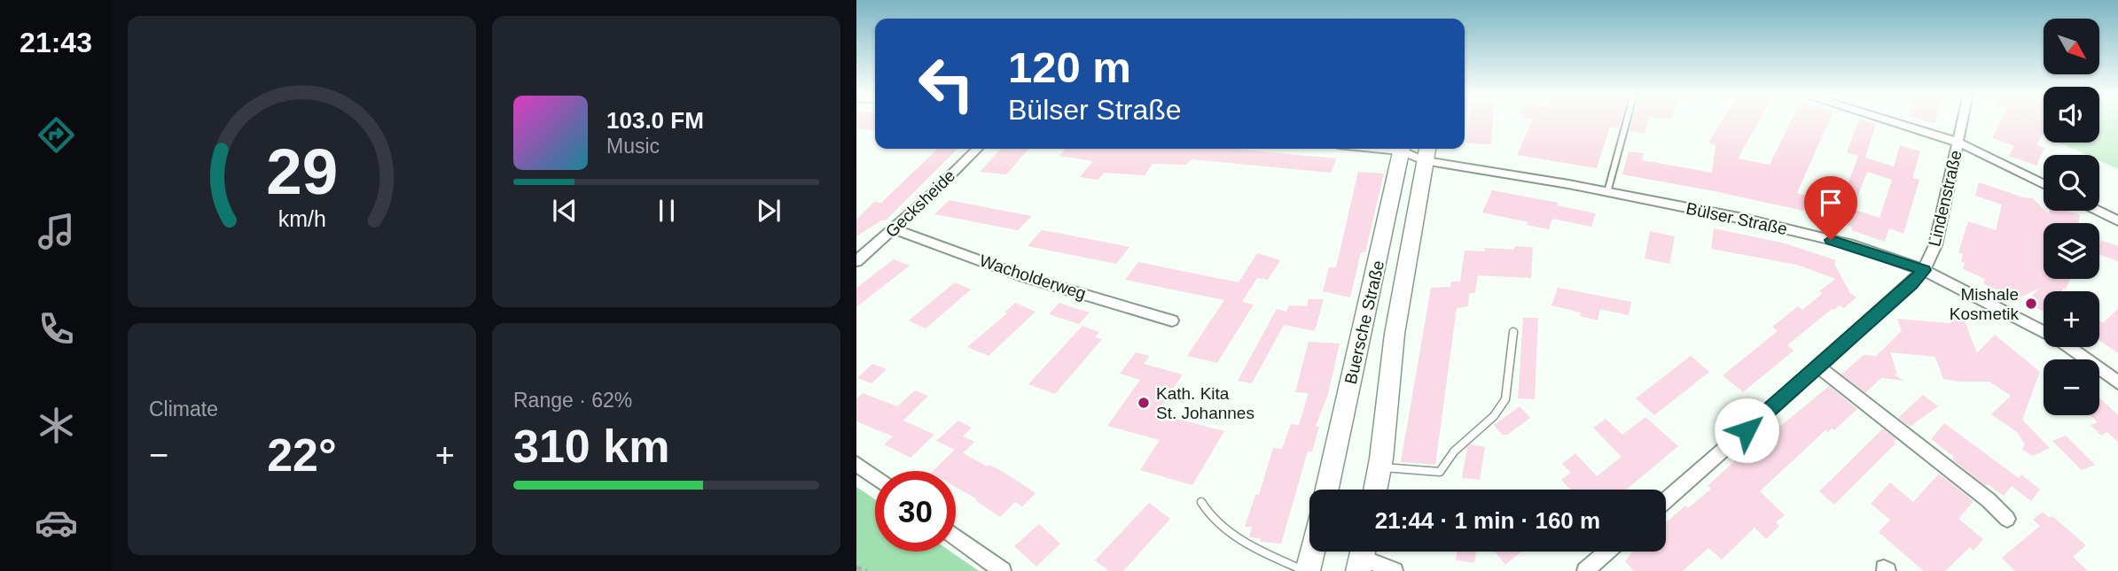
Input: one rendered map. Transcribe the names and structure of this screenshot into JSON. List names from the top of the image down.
{
  "streets": {
    "main road": ["Buersche Straße"],
    "street": [
      "Lindenstraße",
      "Gecksheide",
      "Bülser Straße",
      "Wacholderweg"
    ]
  },
  "crossings": [
    ["Lindenstraße", "Bülser Straße"],
    ["Gecksheide", "Wacholderweg"],
    ["Bülser Straße", "Buersche Straße"]
  ],
  "places": ["Mishale Kosmetik", "Kath. Kita St. Johannes"],
  "north": "bottom right",
  "page": {
    "tabs": "21:43",
    "map_buttons": ["+", "−"],
    "turn": ["120 m", "Bülser Straße"],
    "song": ["103.0 FM", "Music"],
    "tile": [
      "Climate",
      ["Range · 62%", "310 km"]
    ],
    "heat": ["−", "22°", "+"],
    "limit": "30",
    "trip": "21:44 · 1 min · 160 m",
    "gauge": ["29", "km/h"]
  }
}
